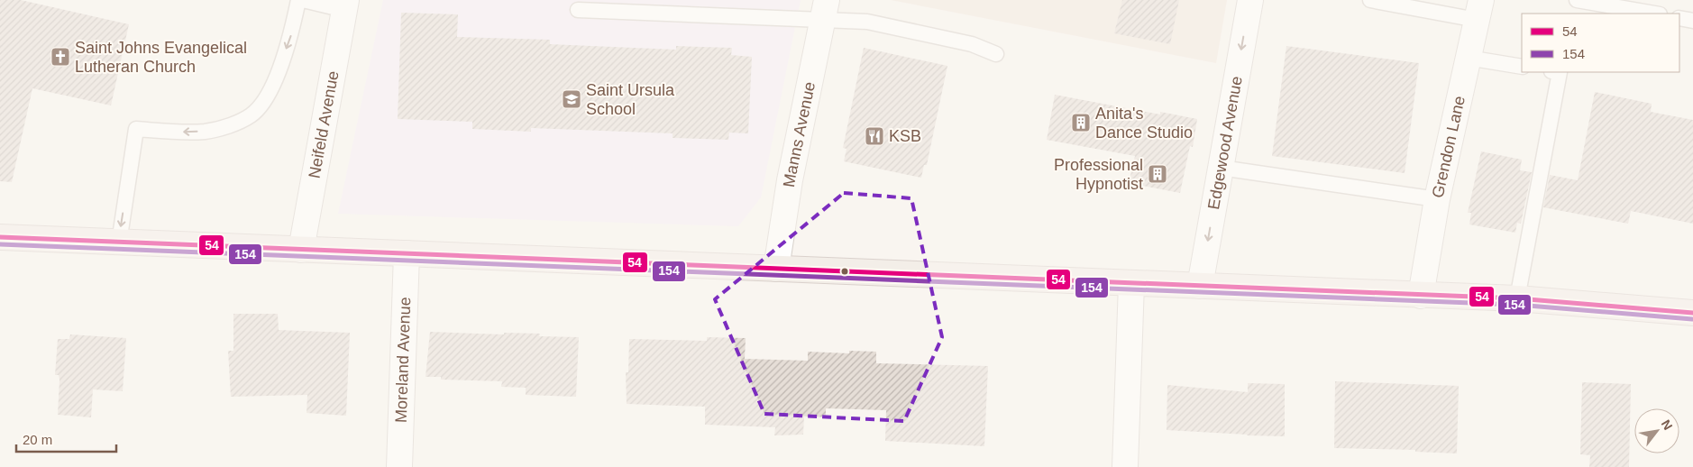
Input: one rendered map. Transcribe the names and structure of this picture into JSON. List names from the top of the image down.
{
  "streets": {
    "street": [
      "Neifeld Avenue",
      "Manns Avenue",
      "Edgewood Avenue",
      "Grendon Lane",
      "Moreland Avenue"
    ]
  },
  "one_way": ["Edgewood Avenue"],
  "places": {
    "church": ["Saint Johns Evangelical Lutheran Church"],
    "school or university": ["Saint Ursula School"],
    "building": ["Anita's Dance Studio", "Professional Hypnotist"],
    "restaurant": ["KSB"]
  },
  "lines": ["transit line 54", "transit line 154"],
  "legend": ["54", "154"],
  "scale_bar": "20 m",
  "north": "top right"
}
